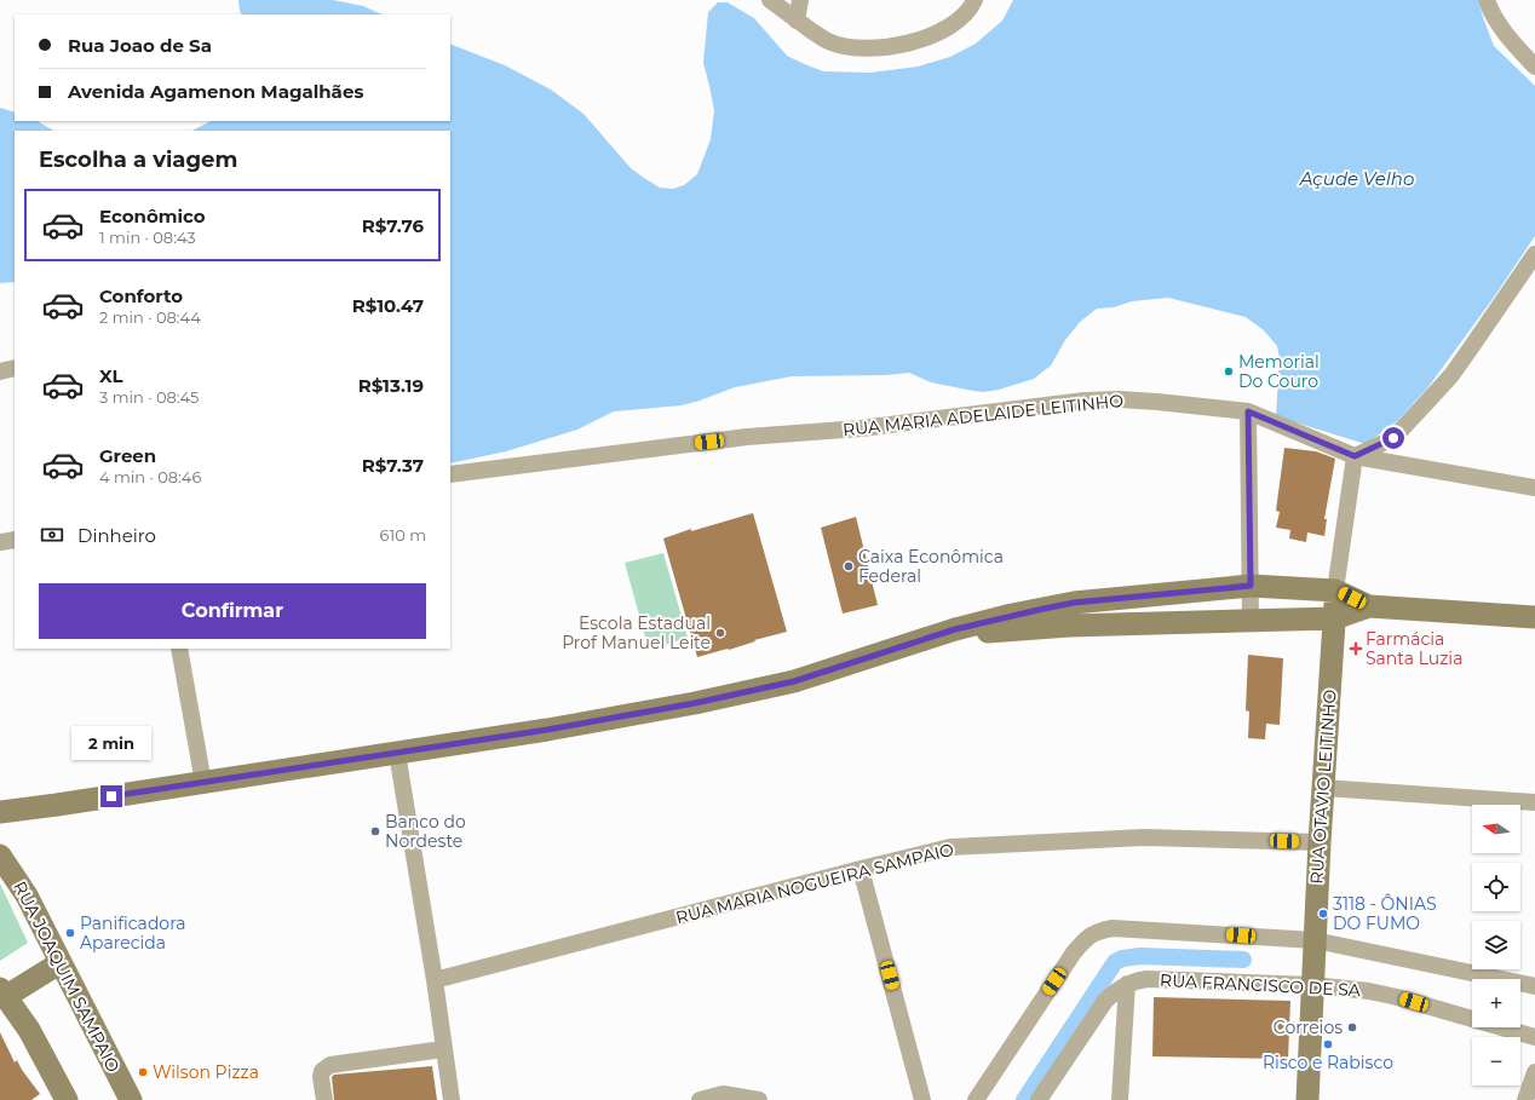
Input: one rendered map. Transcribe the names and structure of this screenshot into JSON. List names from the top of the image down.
{
  "streets": {
    "main road": ["RUA OTAVIO LEITINHO", "RUA JOAQUIM SAMPAIO"],
    "street": ["RUA MARIA ADELAIDE LEITINHO", "RUA MARIA NOGUEIRA SAMPAIO", "RUA FRANCISCO DE SA"]
  },
  "crossings": [
    ["RUA OTAVIO LEITINHO", "RUA MARIA NOGUEIRA SAMPAIO"],
    ["RUA OTAVIO LEITINHO", "RUA FRANCISCO DE SA"]
  ],
  "water": ["Açude Velho"],
  "places": {
    "other": [
      "Memorial Do Couro",
      "Caixa Econômica Federal",
      "Escola Estadual Prof Manuel Leite",
      "Banco do Nordeste",
      "3118 - ÔNIAS DO FUMO",
      "Panificadora Aparecida",
      "Correios",
      "Risco e Rabisco",
      "Wilson Pizza"
    ],
    "health": ["Farmácia Santa Luzia"]
  },
  "north": "left",
  "page": {
    "banner": ["Rua Joao de Sa", "Avenida Agamenon Magalhães"],
    "heading": "Escolha a viagem",
    "list": [
      {
        "name": "Econômico",
        "note": "1 min · 08:43",
        "value": "R$7.76"
      },
      {
        "name": "Conforto",
        "note": "2 min · 08:44",
        "value": "R$10.47"
      },
      {
        "name": "XL",
        "note": "3 min · 08:45",
        "value": "R$13.19"
      },
      {
        "name": "Green",
        "note": "4 min · 08:46",
        "value": "R$7.37"
      }
    ],
    "pay": ["Dinheiro", "610 m"],
    "buttons": "Confirmar",
    "bubble": "2 min",
    "map_buttons": ["+", "−"]
  }
}
